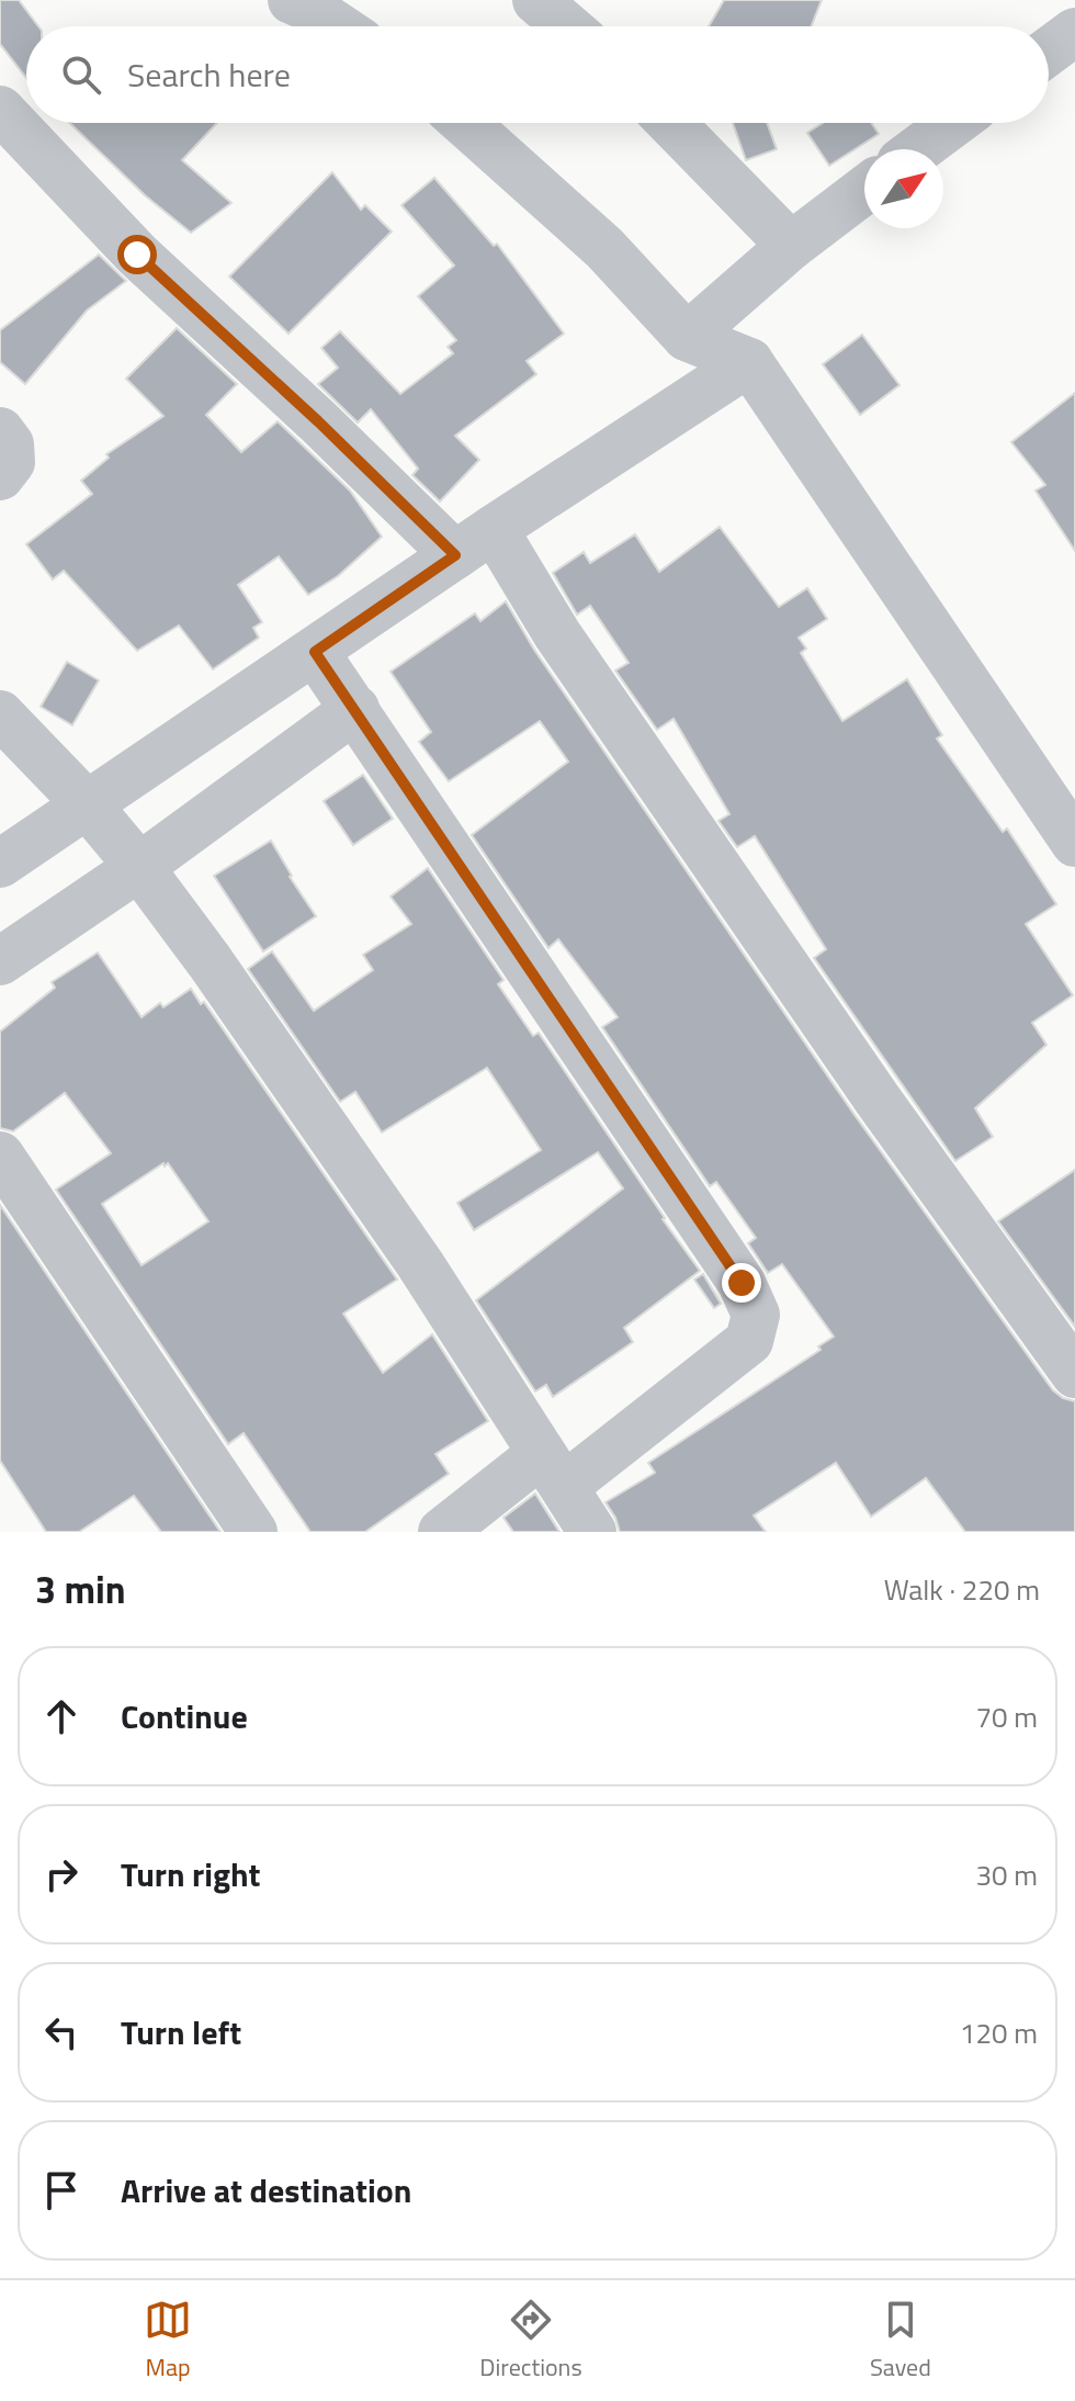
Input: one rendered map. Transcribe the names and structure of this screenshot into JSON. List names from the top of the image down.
{
  "north": "top right",
  "page": {
    "search": "Search here",
    "heading": ["3 min", "Walk · 220 m"],
    "list": [
      ["Continue", "70 m"],
      ["Turn right", "30 m"],
      ["Turn left", "120 m"],
      "Arrive at destination"
    ],
    "nav": ["Map", "Directions", "Saved"]
  }
}
